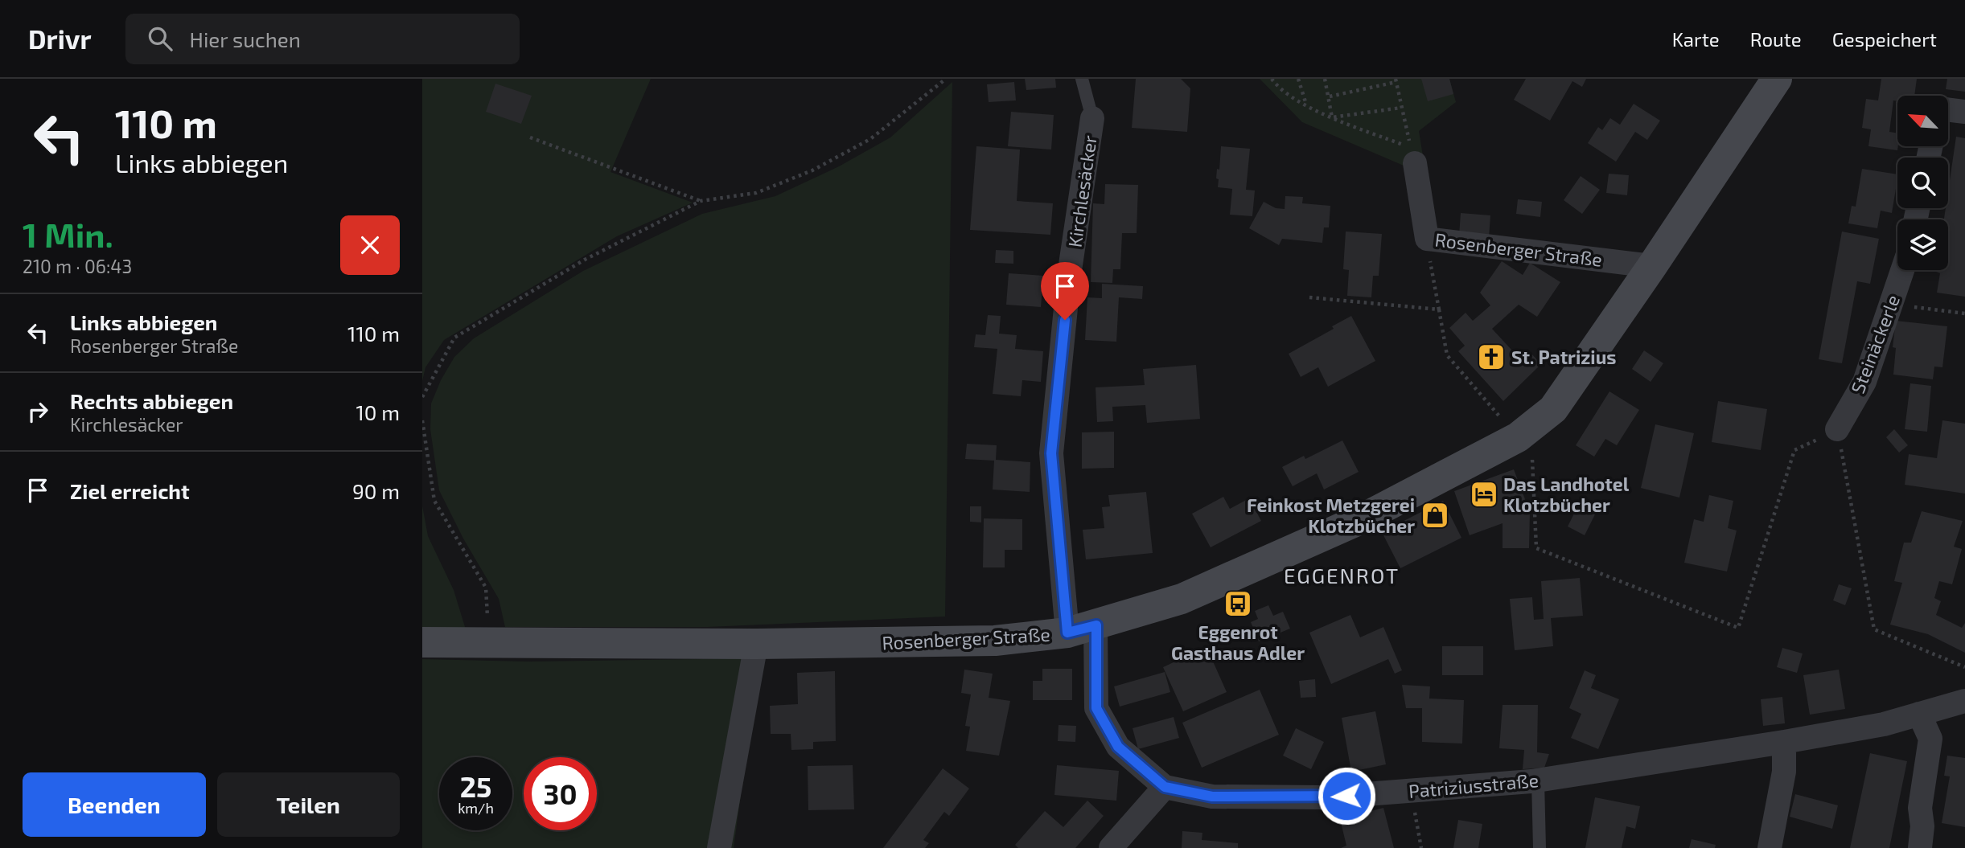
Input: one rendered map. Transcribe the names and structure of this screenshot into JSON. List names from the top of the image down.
{
  "streets": {
    "main road": ["Rosenberger Straße"],
    "street": ["Kirchlesäcker", "Steinäckerle", "Patriziusstraße"]
  },
  "crossings": [
    ["Kirchlesäcker", "Rosenberger Straße"],
    ["Kirchlesäcker", "Patriziusstraße"],
    ["Rosenberger Straße", "Patriziusstraße"]
  ],
  "districts": ["EGGENROT"],
  "places": {
    "church": ["St. Patrizius"],
    "hotel": ["Das Landhotel Klotzbücher"],
    "shop": ["Feinkost Metzgerei Klotzbücher"],
    "bus stop": ["Eggenrot Gasthaus Adler"]
  },
  "north": "top left",
  "page": {
    "header": "Drivr",
    "search": "Hier suchen",
    "nav": ["Karte", "Route", "Gespeichert"],
    "turn": ["110 m", "Links abbiegen"],
    "heading": ["1 Min.", "210 m · 06:43"],
    "list": [
      {
        "name": "Links abbiegen",
        "note": "Rosenberger Straße",
        "value": "110 m"
      },
      {
        "name": "Rechts abbiegen",
        "note": "Kirchlesäcker",
        "value": "10 m"
      },
      {
        "name": "Ziel erreicht",
        "value": "90 m"
      }
    ],
    "speed": "25 km/h",
    "limit": "30",
    "buttons": ["Beenden", "Teilen"]
  }
}
